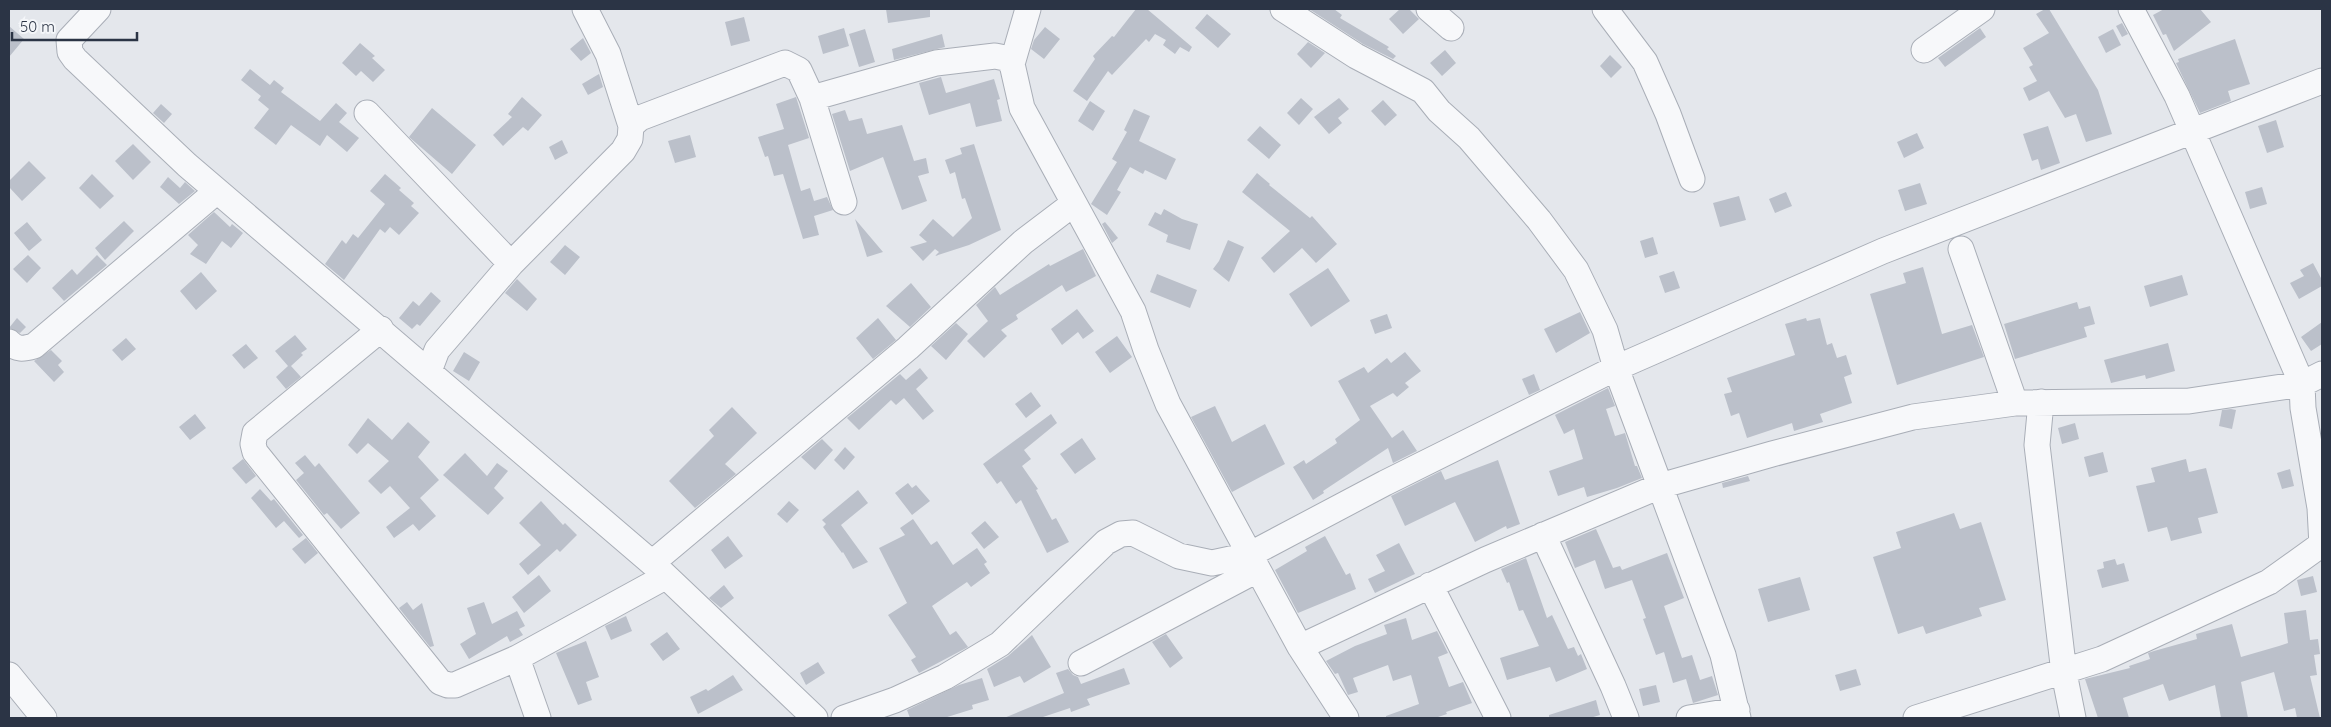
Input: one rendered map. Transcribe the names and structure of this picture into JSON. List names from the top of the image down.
{
  "scale_bar": "50 m"
}
